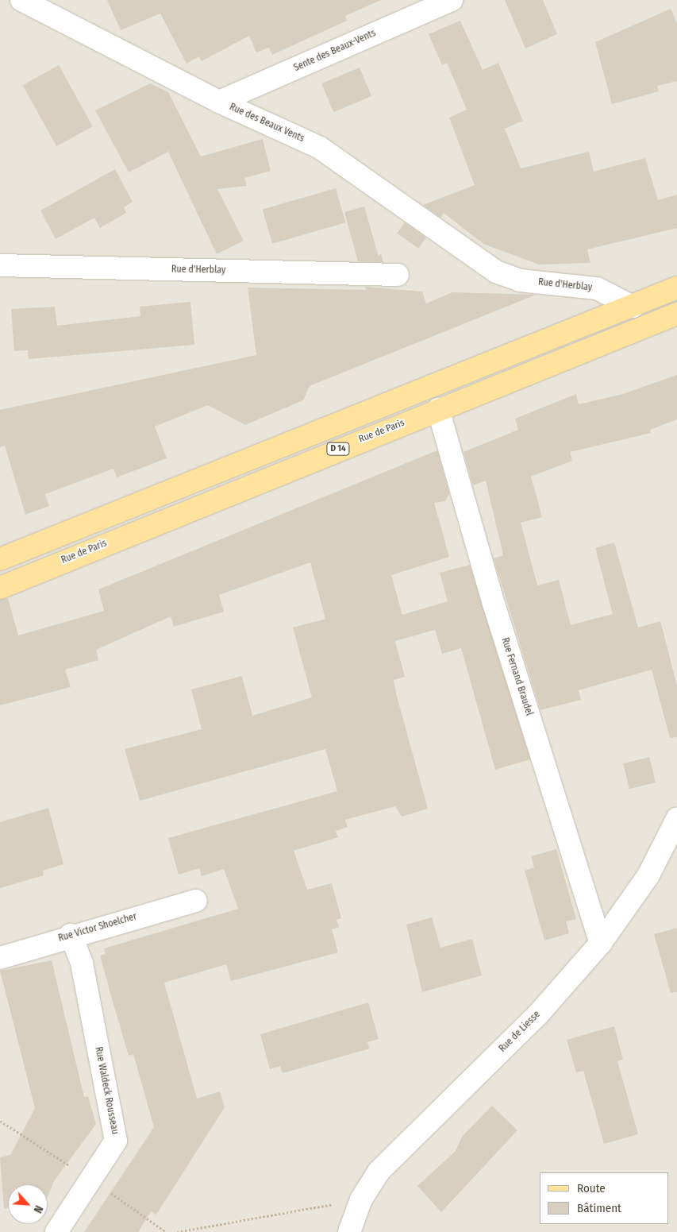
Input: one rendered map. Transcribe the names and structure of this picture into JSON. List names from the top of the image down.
{
  "streets": {
    "main road": ["Rue de Paris", "D 14"],
    "street": [
      "Sente des Beaux-Vents",
      "Rue des Beaux Vents",
      "Rue d'Herblay",
      "Rue Fernand Braudel",
      "Rue Victor Shoelcher",
      "Rue de Liesse",
      "Rue Waldeck Rousseau"
    ]
  },
  "crossings": [
    ["Sente des Beaux-Vents", "Rue des Beaux Vents"],
    ["Rue des Beaux Vents", "Rue d'Herblay"],
    ["Rue d'Herblay", "D 14"],
    ["Rue de Paris", "Rue Fernand Braudel"],
    ["Rue Fernand Braudel", "Rue de Liesse"],
    ["Rue Victor Shoelcher", "Rue Waldeck Rousseau"]
  ],
  "legend": ["Route", "Bâtiment"],
  "north": "bottom right"
}
